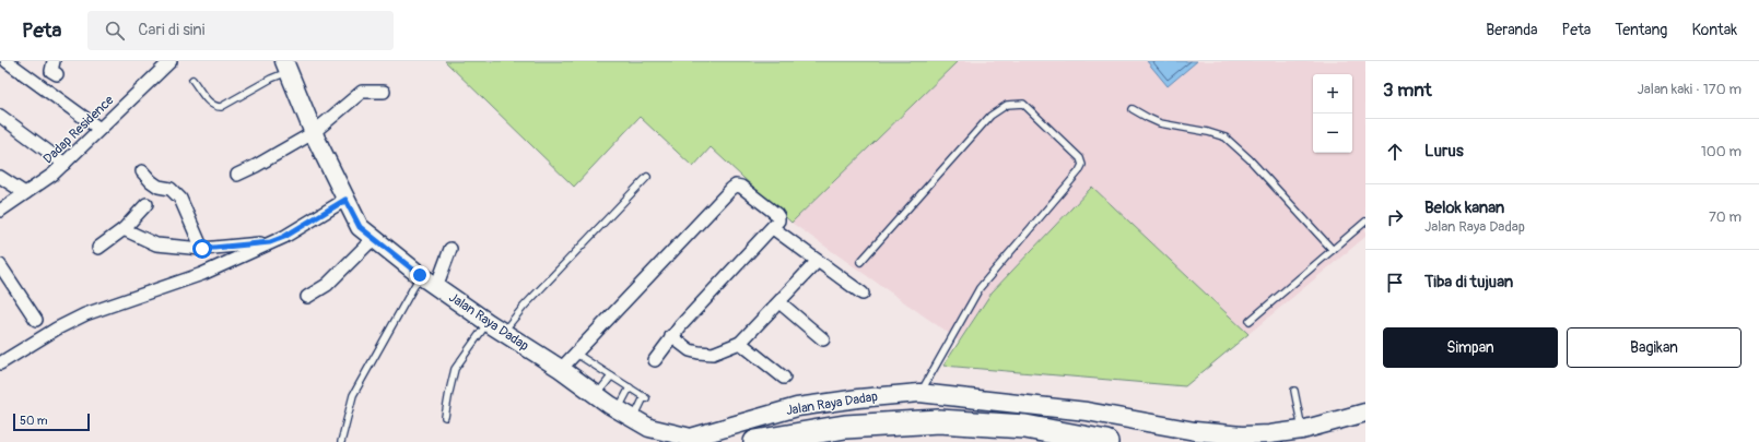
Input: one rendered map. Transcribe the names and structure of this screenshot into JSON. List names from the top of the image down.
{
  "streets": {
    "main road": ["Jalan Raya Dadap"],
    "street": ["Dadap Residence"]
  },
  "scale_bar": "50 m",
  "page": {
    "header": "Peta",
    "search": "Cari di sini",
    "nav": [
      "Beranda",
      "Peta",
      "Tentang",
      "Kontak"
    ],
    "heading": ["3 mnt", "Jalan kaki · 170 m"],
    "map_buttons": ["+", "−"],
    "list": [
      ["Lurus", "100 m"],
      ["Belok kanan", "Jalan Raya Dadap", "70 m"],
      "Tiba di tujuan"
    ],
    "buttons": ["Simpan", "Bagikan"],
    "scale": "50 m"
  }
}
